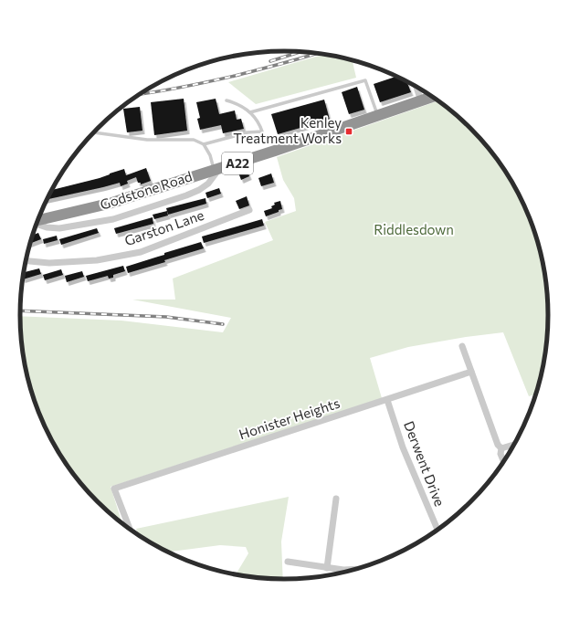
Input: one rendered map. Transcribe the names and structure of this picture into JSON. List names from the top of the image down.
{
  "streets": {
    "highway": ["A22", "Godstone Road"],
    "street": ["Garston Lane", "Honister Heights", "Derwent Drive"]
  },
  "crossings": [
    ["Honister Heights", "Derwent Drive"]
  ],
  "parks": ["Riddlesdown"],
  "places": {
    "transit": ["Kenley Treatment Works"]
  }
}
